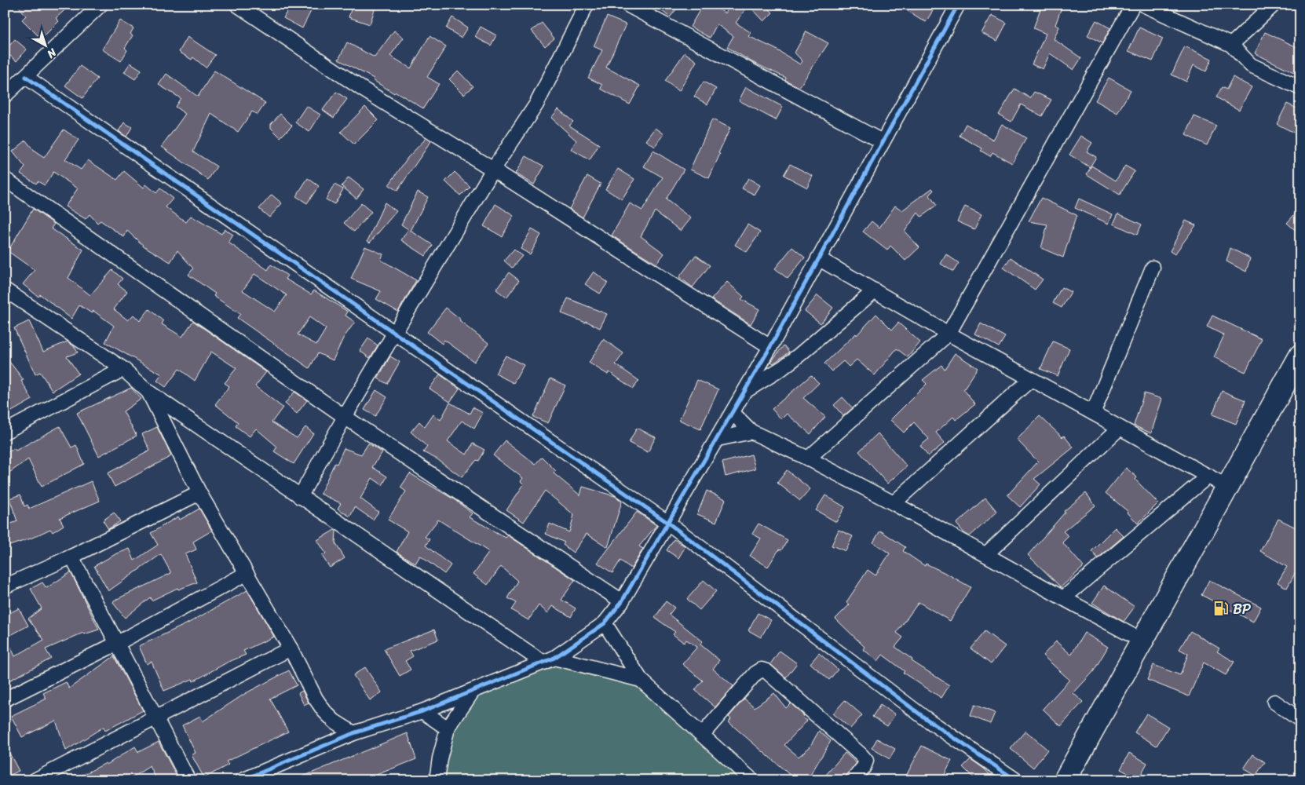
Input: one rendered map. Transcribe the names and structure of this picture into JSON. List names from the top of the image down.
{
  "places": {
    "fuel station": ["BP"]
  },
  "north": "bottom right"
}
